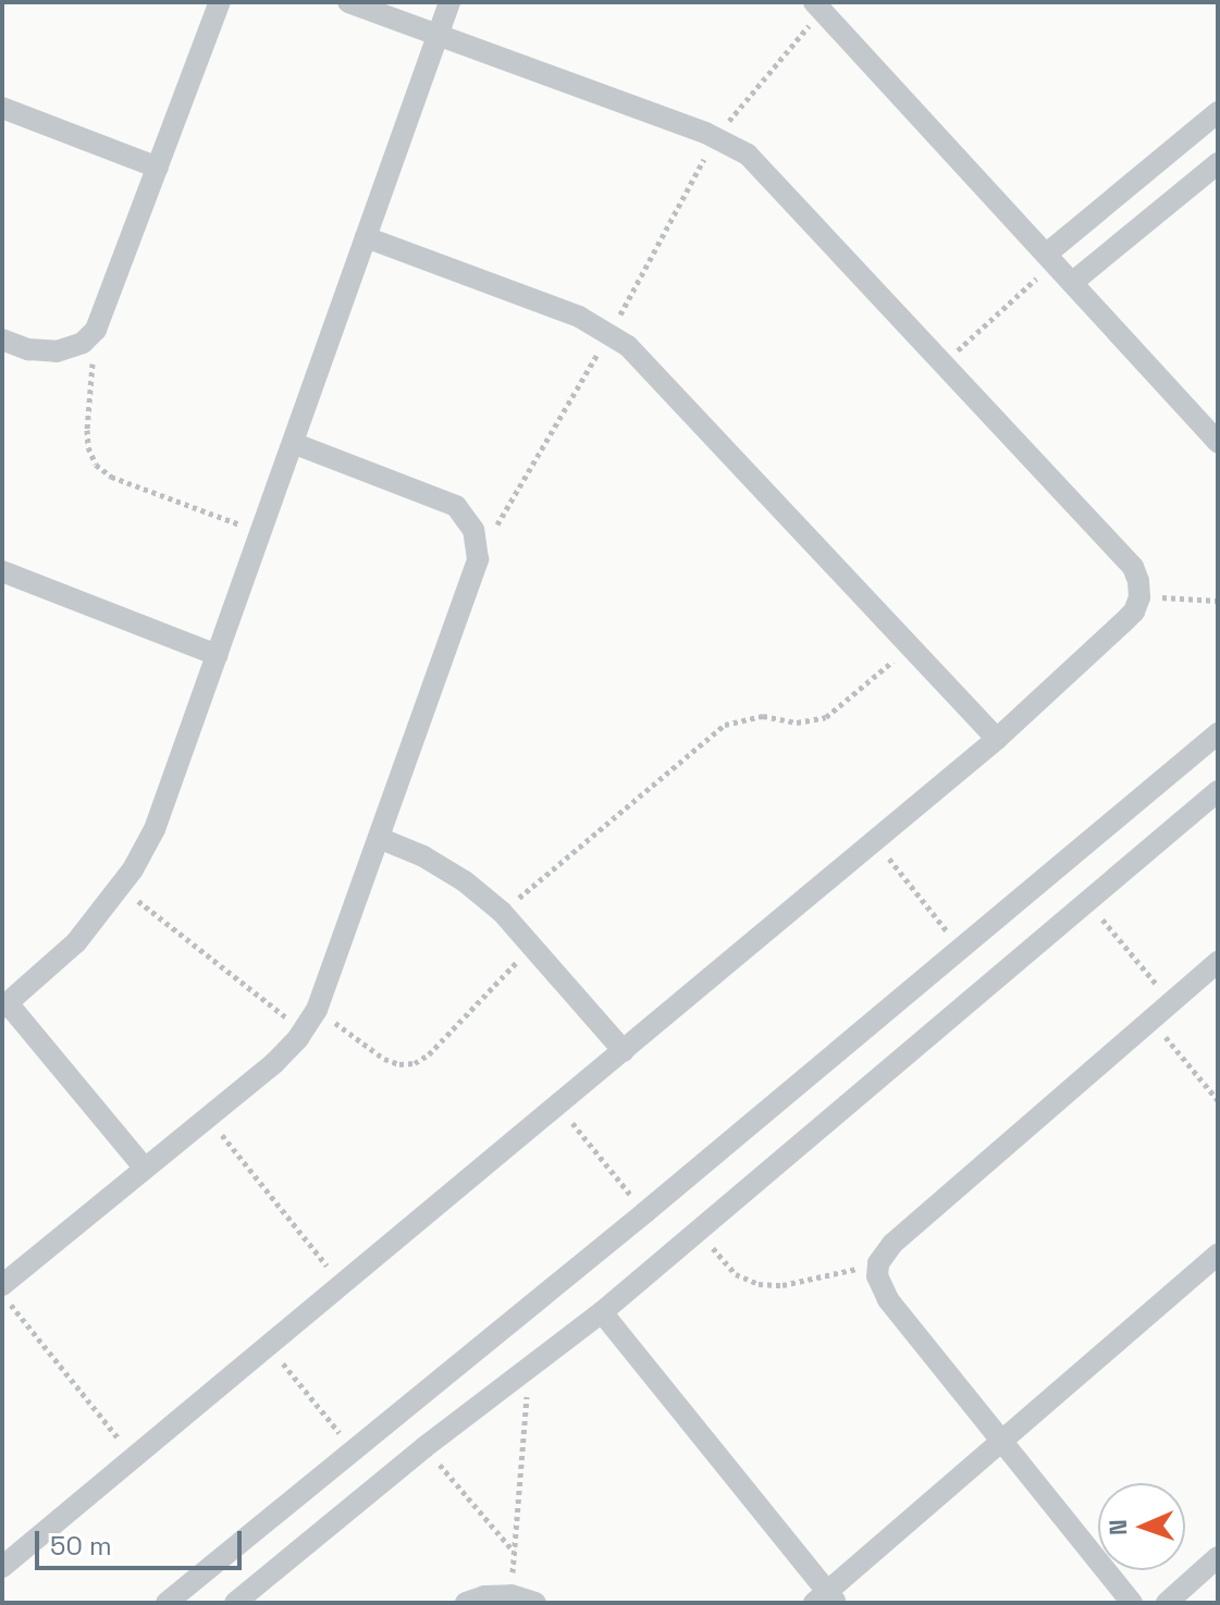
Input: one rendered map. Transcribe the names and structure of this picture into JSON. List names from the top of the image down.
{
  "scale_bar": "50 m",
  "north": "left"
}
